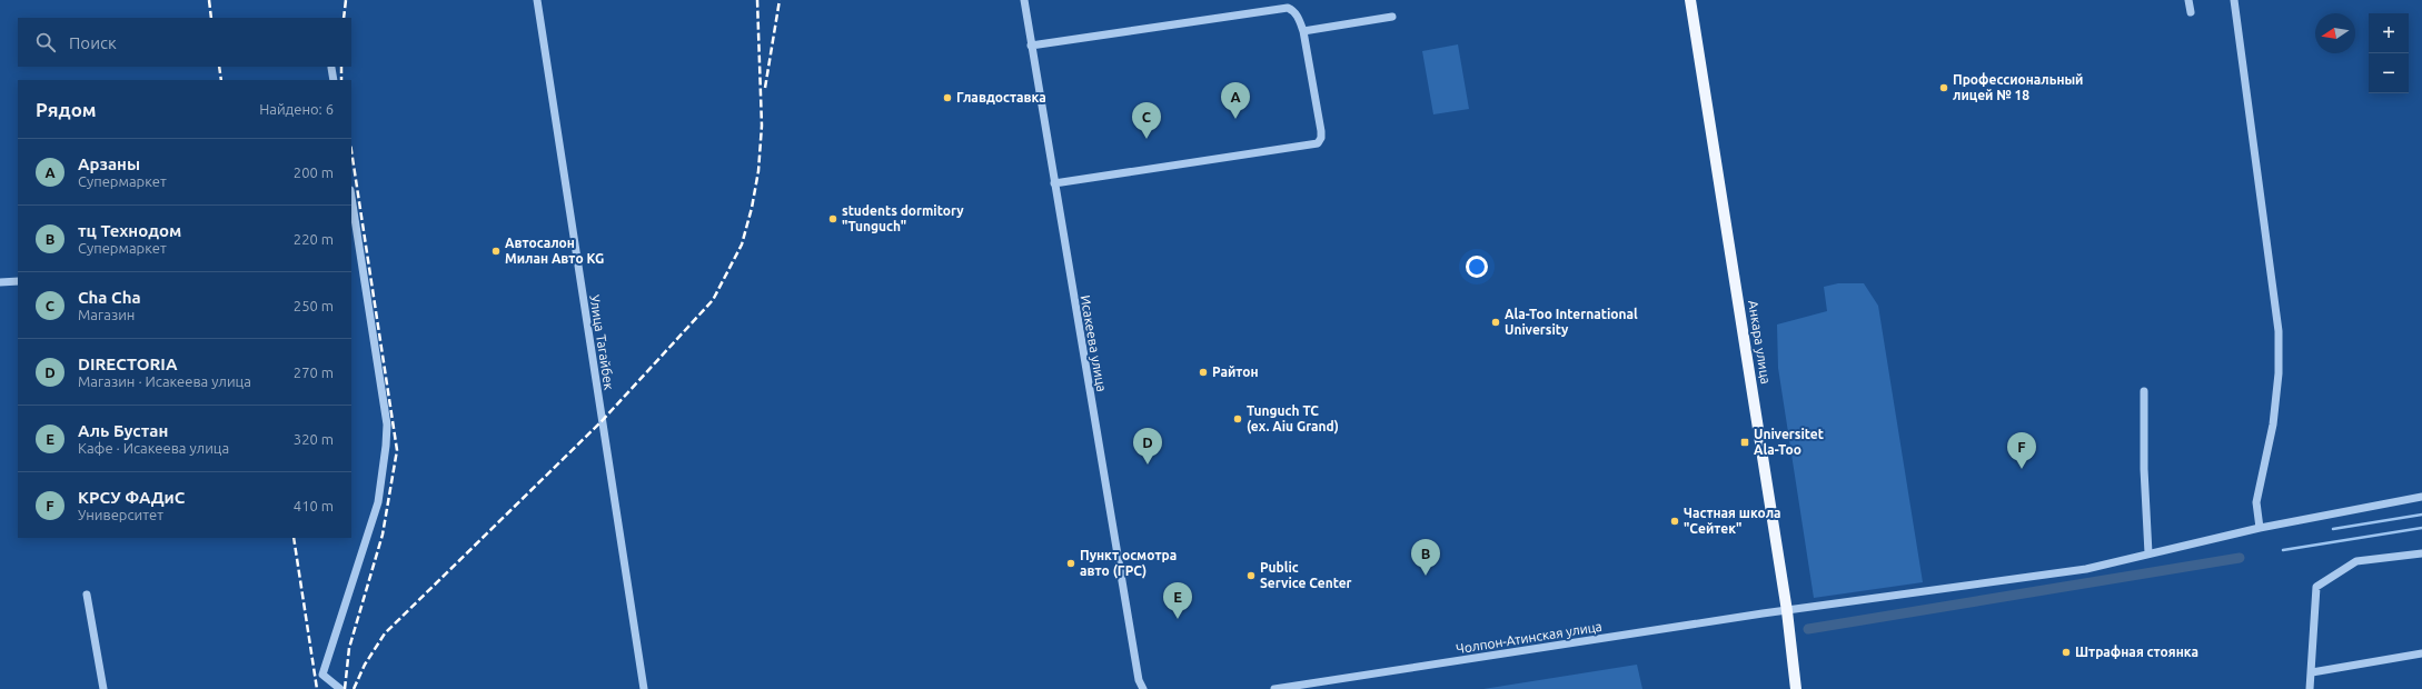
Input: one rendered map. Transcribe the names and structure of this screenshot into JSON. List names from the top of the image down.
{
  "streets": {
    "main road": ["Анкара улица"],
    "street": ["Улица Тагайбек", "Исакеева улица", "Чолпон-Атинская улица"]
  },
  "crossings": [
    ["Анкара улица", "Чолпон-Атинская улица"]
  ],
  "places": {
    "other": [
      "Профессиональный лицей № 18",
      "Главдоставка",
      "students dormitory \"Tunguch\"",
      "Автосалон Милан Авто KG",
      "Ala-Too International University",
      "Райтон",
      "Tunguch TC (ex. Aiu Grand)",
      "Частная школа \"Сейтек\"",
      "Пункт осмотра авто (ГРС)",
      "Public Service Center",
      "Штрафная стоянка"
    ],
    "transit": ["Universitet Ala-Too"]
  },
  "north": "left",
  "page": {
    "map_buttons": ["+", "−"],
    "search": "Поиск",
    "heading": ["Рядом", "Найдено: 6"],
    "pins": [
      "A",
      "C",
      "D",
      "F",
      "B",
      "E"
    ],
    "list": [
      {
        "mark": "A",
        "name": "Арзаны",
        "note": "Супермаркет",
        "value": "200 m"
      },
      {
        "mark": "B",
        "name": "тц Технодом",
        "note": "Супермаркет",
        "value": "220 m"
      },
      {
        "mark": "C",
        "name": "Cha Cha",
        "note": "Магазин",
        "value": "250 m"
      },
      {
        "mark": "D",
        "name": "DIRECTORIA",
        "note": "Магазин · Исакеева улица",
        "value": "270 m"
      },
      {
        "mark": "E",
        "name": "Аль Бустан",
        "note": "Кафе · Исакеева улица",
        "value": "320 m"
      },
      {
        "mark": "F",
        "name": "КРСУ ФАДиС",
        "note": "Университет",
        "value": "410 m"
      }
    ]
  }
}
